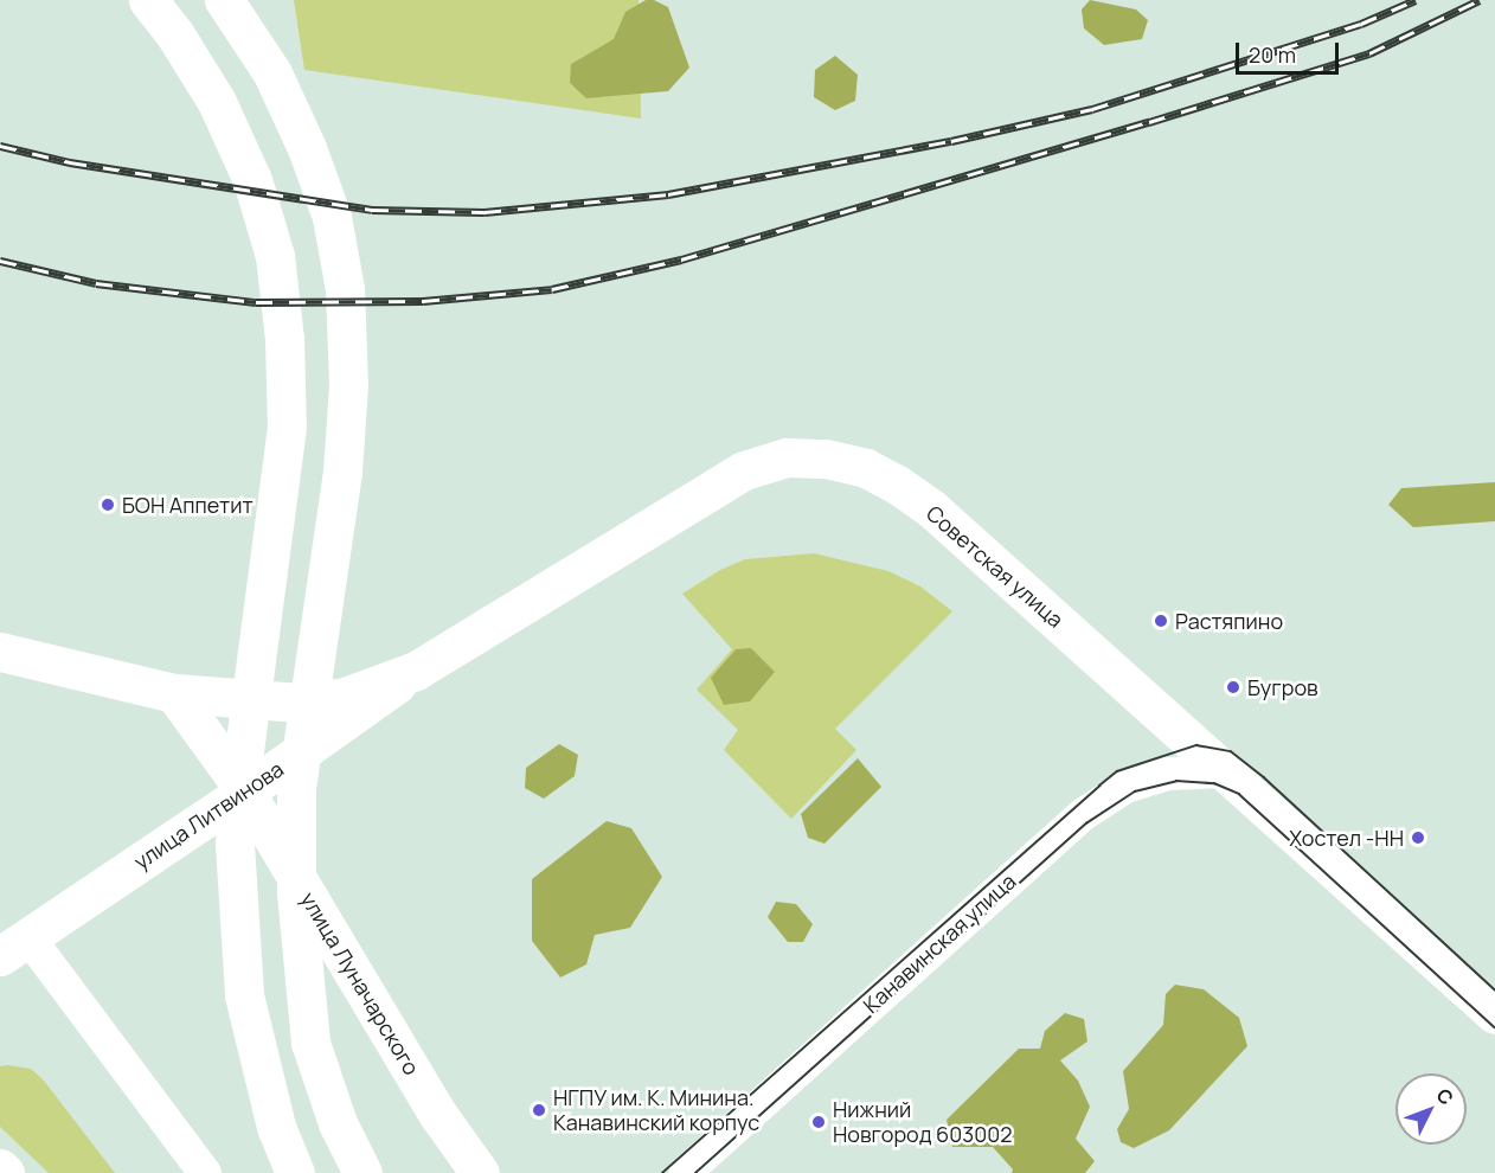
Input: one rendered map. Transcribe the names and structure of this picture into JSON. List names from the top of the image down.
{
  "streets": {
    "main road": ["Советская улица", "улица Литвинова", "улица Луначарского"],
    "street": ["Канавинская улица"]
  },
  "crossings": [
    ["Советская улица", "улица Литвинова"],
    ["Советская улица", "Канавинская улица"],
    ["улица Литвинова", "улица Луначарского"]
  ],
  "places": [
    "БОН Аппетит",
    "Растяпино",
    "Бугров",
    "Хостел -НН",
    "НГПУ им. К. Минина. Канавинский корпус",
    "Нижний Новгород 603002"
  ],
  "scale_bar": "20 m",
  "north": "top right"
}
